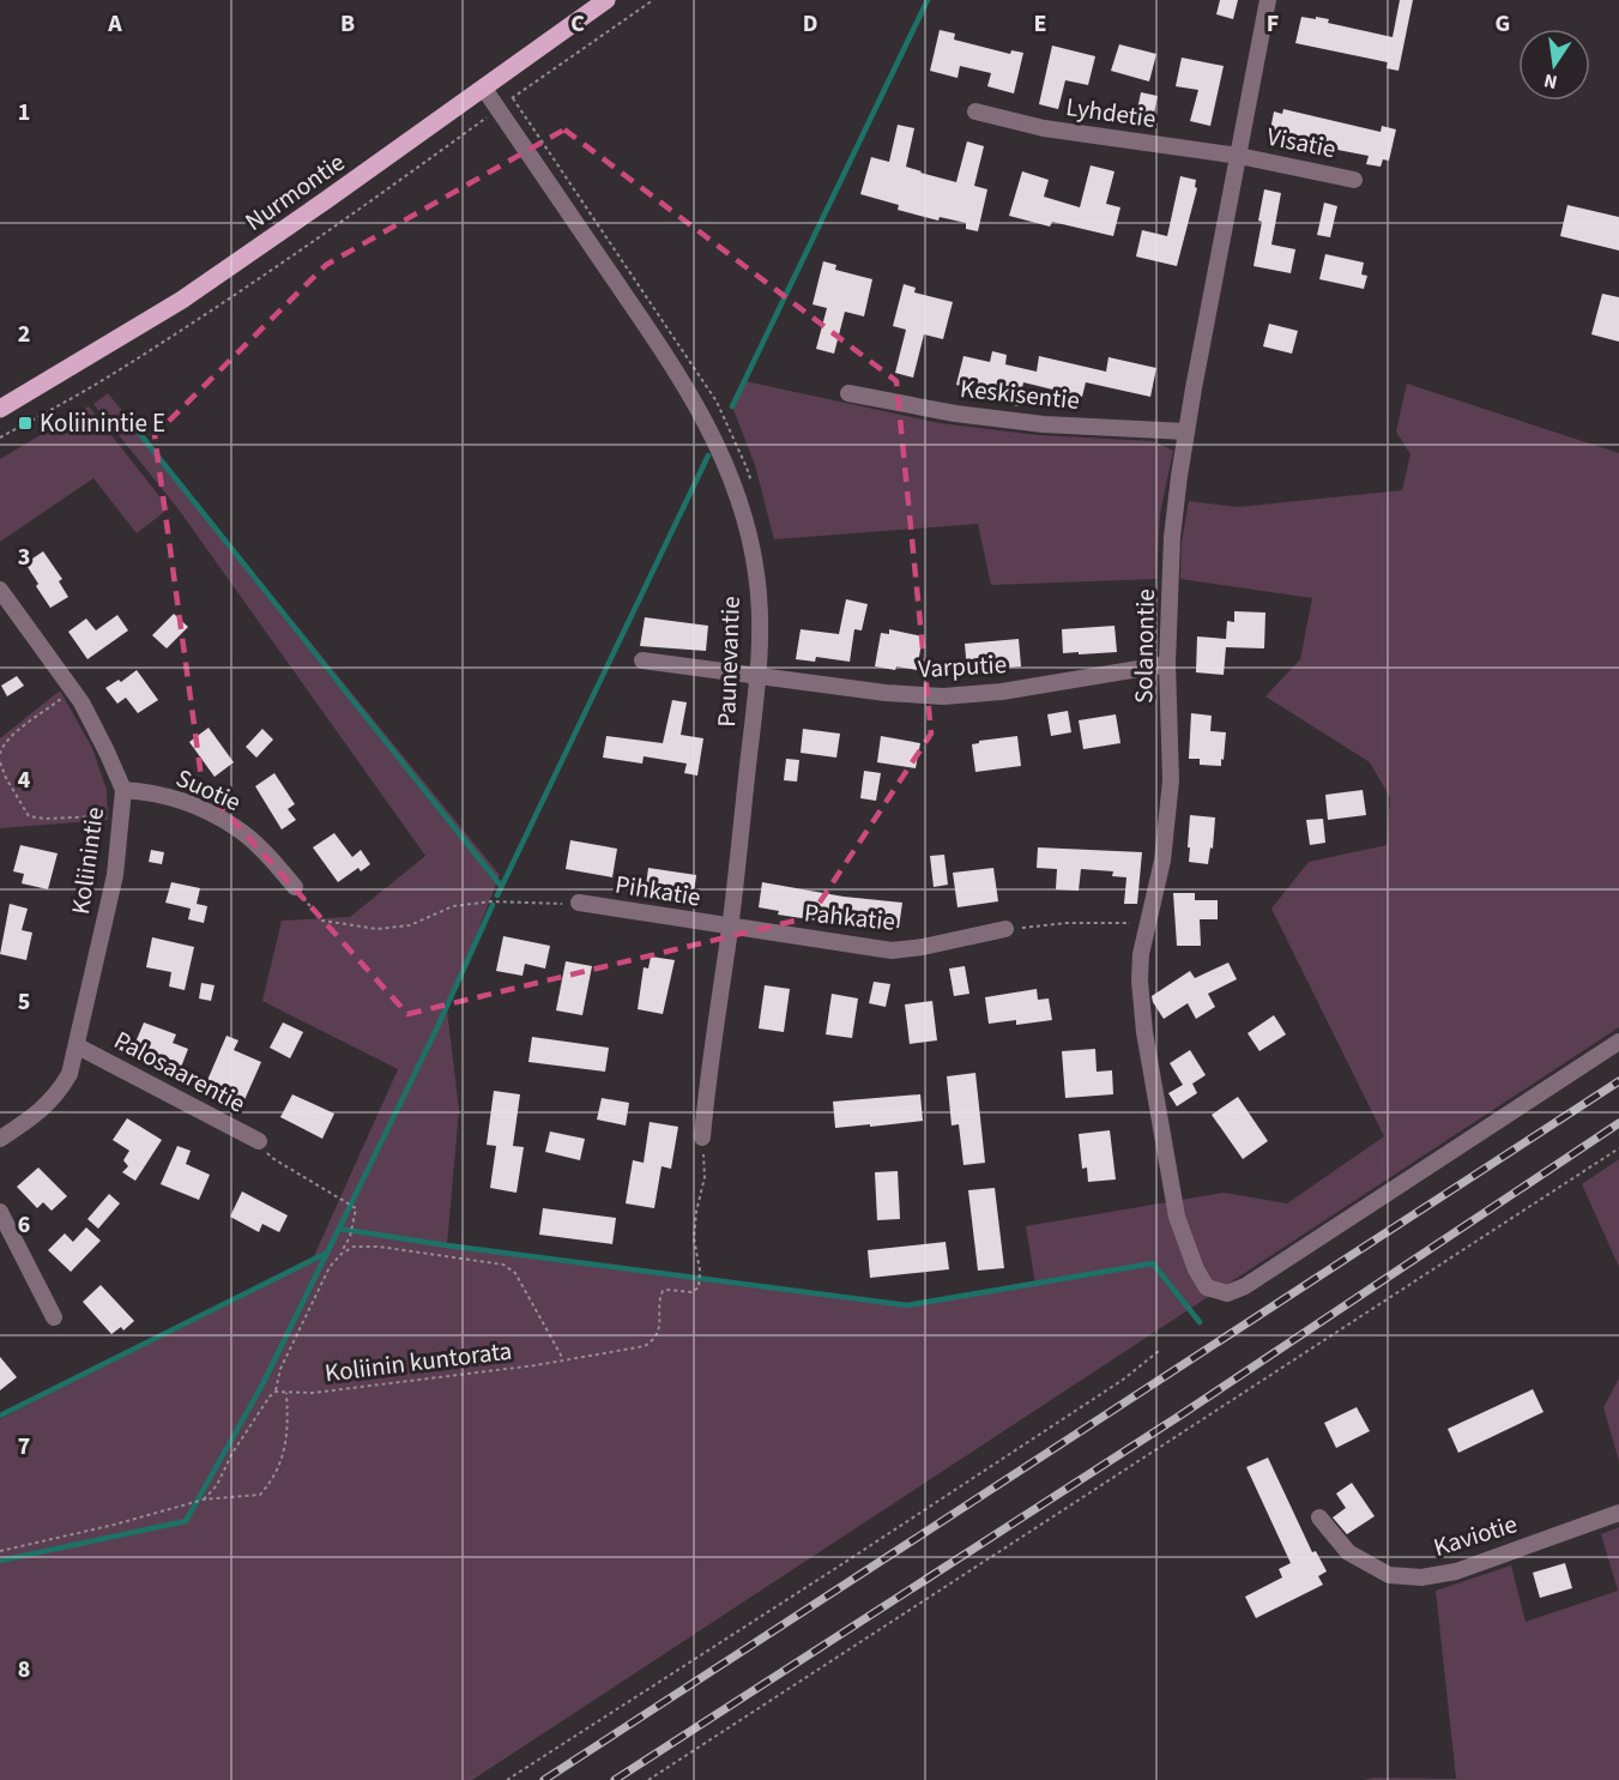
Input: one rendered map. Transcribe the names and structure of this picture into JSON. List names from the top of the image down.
{
  "streets": {
    "main road": ["Nurmontie"],
    "street": [
      "Lyhdetie",
      "Visatie",
      "Keskisentie",
      "Solanontie",
      "Paunevantie",
      "Varputie",
      "Suotie",
      "Koliinintie",
      "Pihkatie",
      "Pahkatie",
      "Palosaarentie",
      "Kaviotie"
    ],
    "path": ["Koliinin kuntorata"]
  },
  "crossings": [
    ["Lyhdetie", "Visatie"],
    ["Lyhdetie", "Solanontie"],
    ["Visatie", "Solanontie"],
    ["Nurmontie", "Paunevantie"],
    ["Keskisentie", "Solanontie"],
    ["Solanontie", "Varputie"],
    ["Paunevantie", "Varputie"],
    ["Paunevantie", "Pihkatie"],
    ["Paunevantie", "Pahkatie"],
    ["Paunevantie", "Koliinin kuntorata"],
    ["Suotie", "Koliinintie"],
    ["Koliinintie", "Palosaarentie"],
    ["Pihkatie", "Pahkatie"]
  ],
  "places": {
    "transit": ["Koliinintie E"]
  },
  "north": "bottom",
  "grid": {
    "columns": [
      "A",
      "B",
      "C",
      "D",
      "E",
      "F",
      "G"
    ],
    "rows": [
      "1",
      "2",
      "3",
      "4",
      "5",
      "6",
      "7",
      "8"
    ]
  }
}
